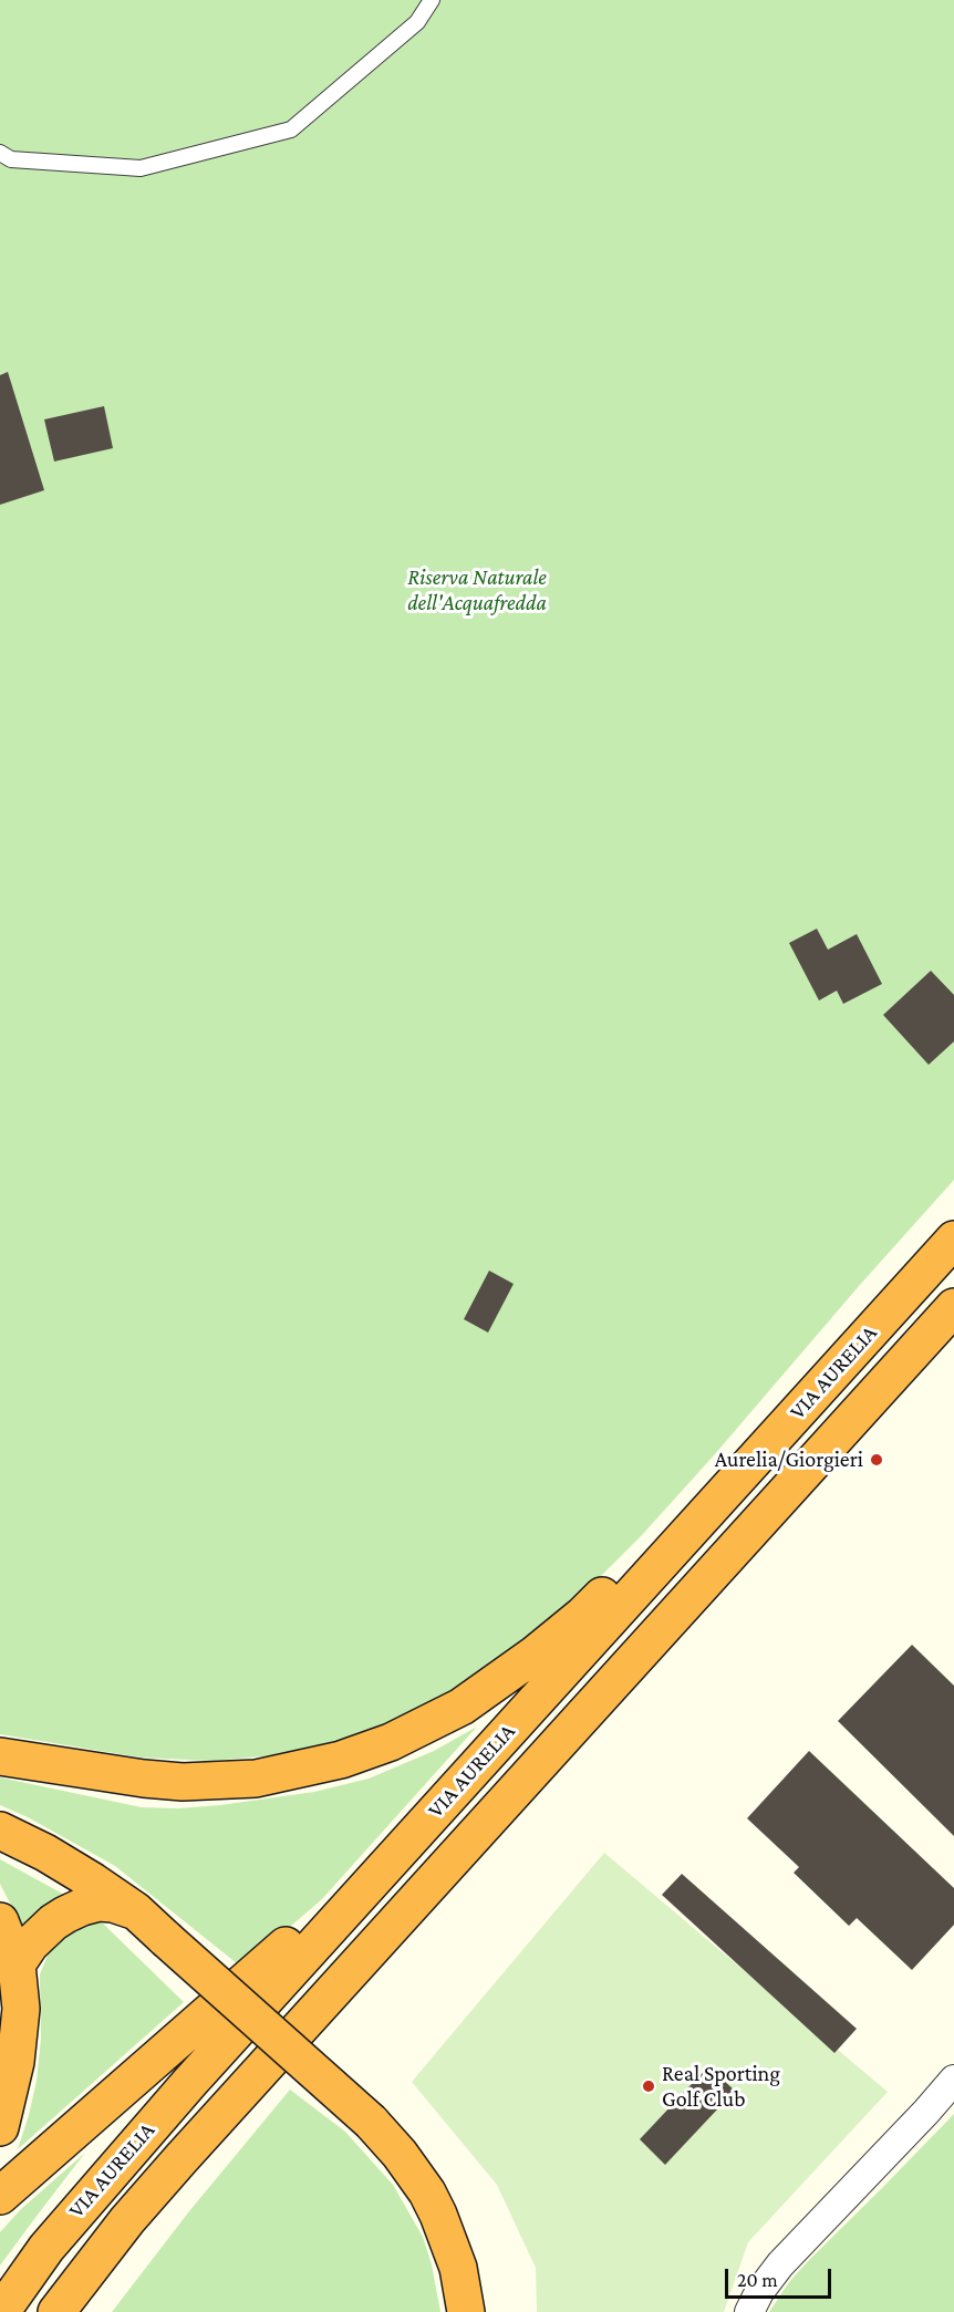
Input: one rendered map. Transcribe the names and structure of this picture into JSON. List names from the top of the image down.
{
  "streets": {
    "highway": ["VIA AURELIA"]
  },
  "parks": ["Riserva Naturale dell'Acquafredda"],
  "places": ["Aurelia/Giorgieri", "Real Sporting Golf Club"],
  "scale_bar": "20 m"
}
